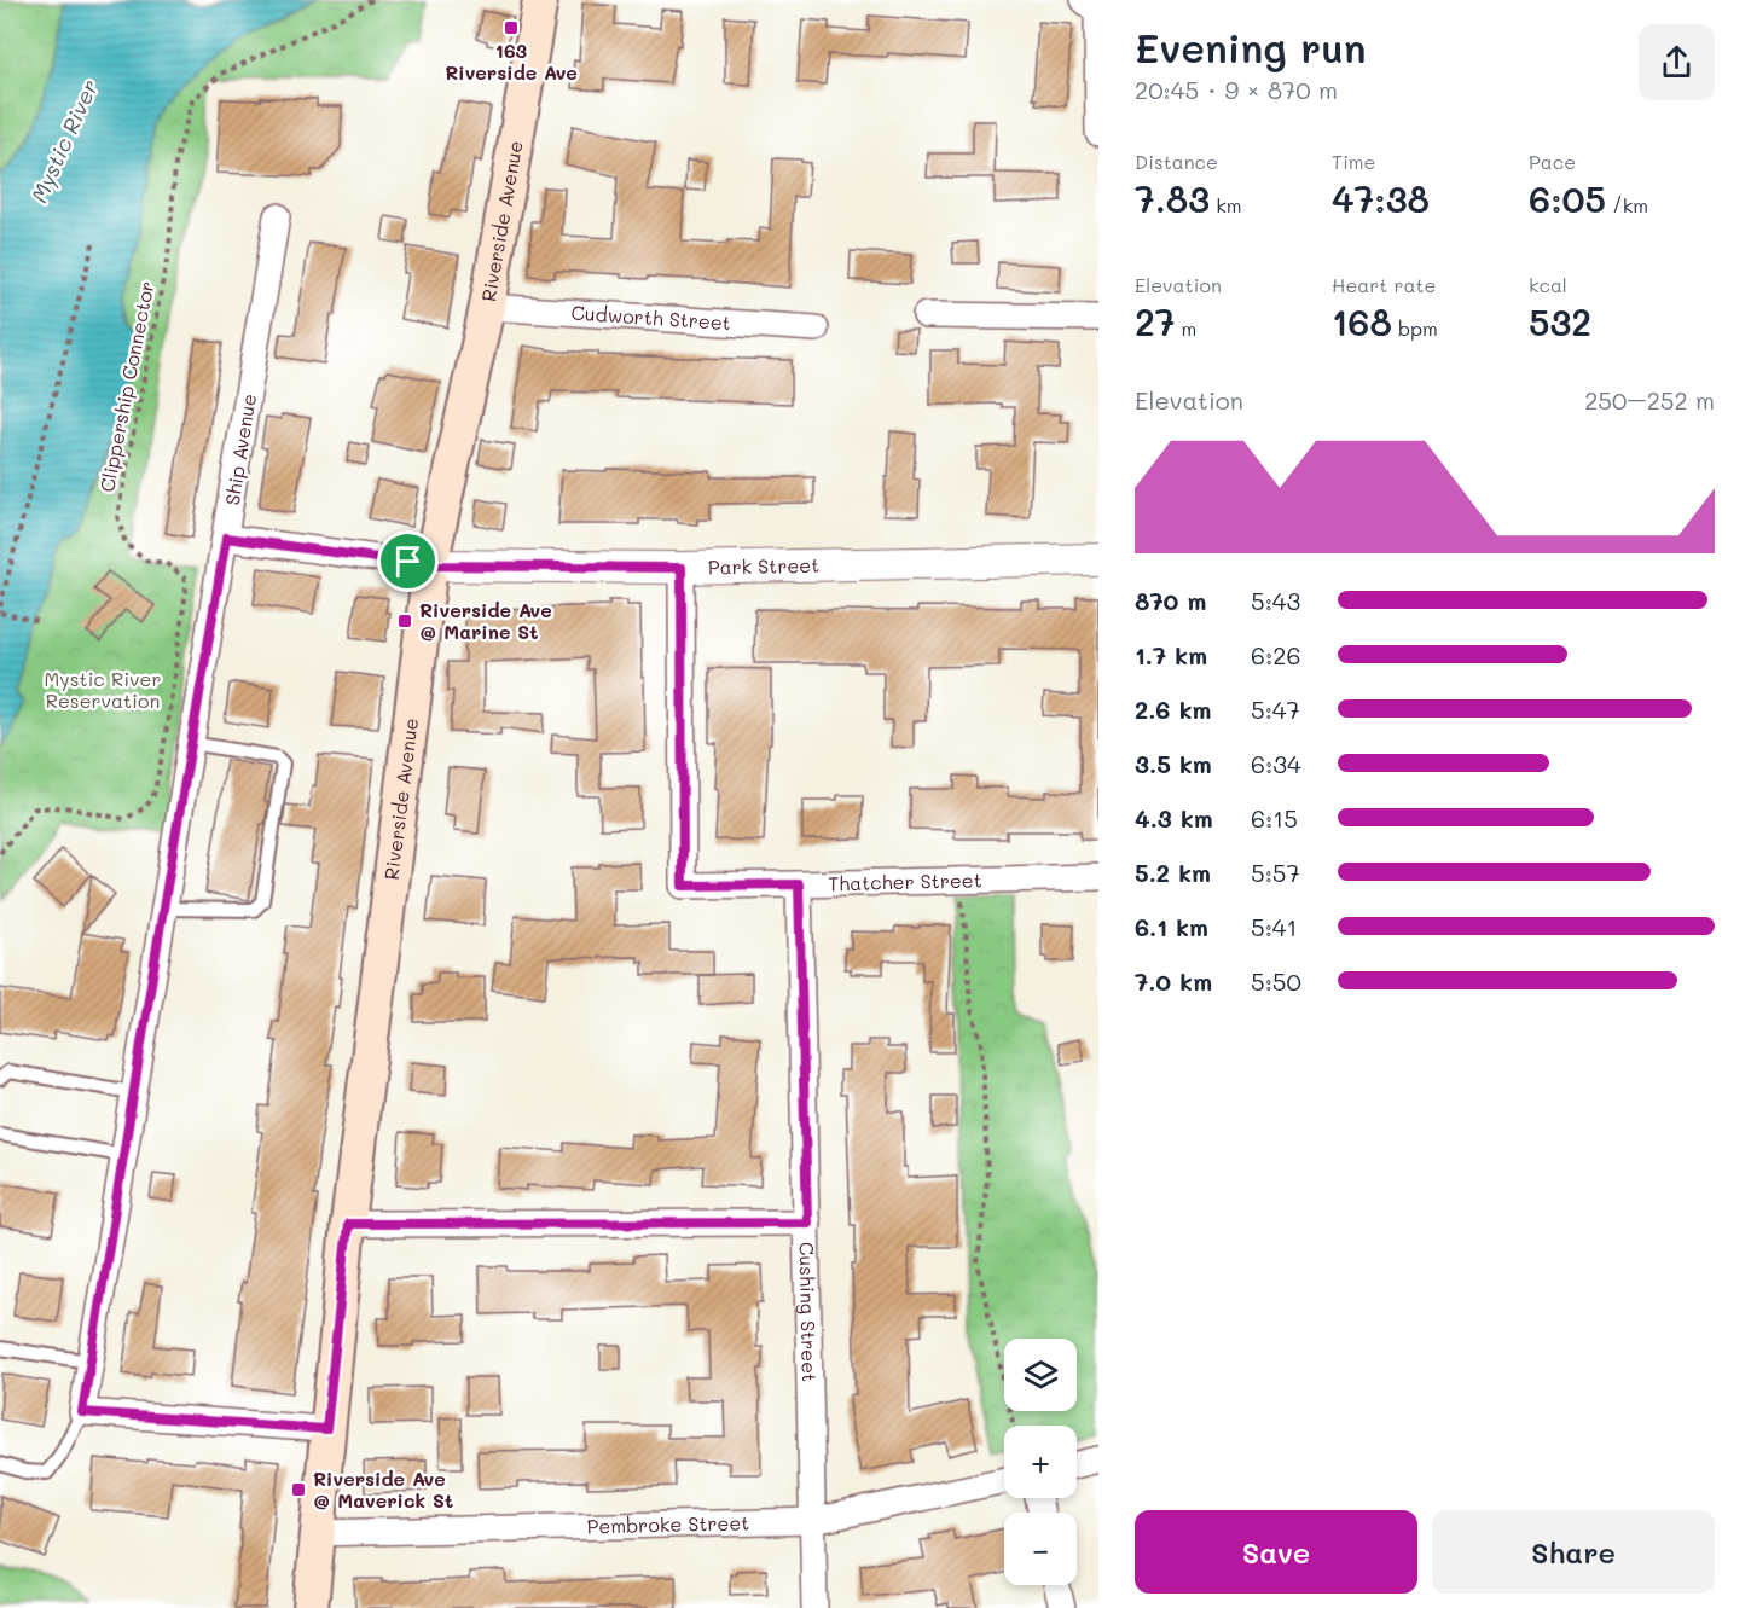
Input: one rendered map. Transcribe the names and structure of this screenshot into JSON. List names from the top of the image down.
{
  "streets": {
    "main road": ["Riverside Avenue"],
    "street": [
      "Cudworth Street",
      "Ship Avenue",
      "Park Street",
      "Thatcher Street",
      "Cushing Street",
      "Pembroke Street"
    ],
    "path": ["Clippership Connector"]
  },
  "crossings": [
    ["Riverside Avenue", "Cudworth Street"],
    ["Riverside Avenue", "Park Street"],
    ["Riverside Avenue", "Pembroke Street"],
    ["Park Street", "Thatcher Street"],
    ["Thatcher Street", "Cushing Street"],
    ["Cushing Street", "Pembroke Street"]
  ],
  "water": ["Mystic River"],
  "parks": ["Mystic River Reservation"],
  "places": {
    "transit": ["163 Riverside Ave", "Riverside Ave @ Marine St", "Riverside Ave @ Maverick St"]
  },
  "page": {
    "heading": ["Evening run", "20:45 · 9 × 870 m"],
    "stats": [
      ["Distance", "7.83 km"],
      ["Time", "47:38"],
      ["Pace", "6:05 /km"],
      ["Elevation", "27 m"],
      ["Heart rate", "168 bpm"],
      ["kcal", "532"]
    ],
    "chart": ["Elevation", "250–252 m"],
    "list": [
      {
        "name": "870 m",
        "note": "5:43"
      },
      {
        "name": "1.7 km",
        "note": "6:26"
      },
      {
        "name": "2.6 km",
        "note": "5:47"
      },
      {
        "name": "3.5 km",
        "note": "6:34"
      },
      {
        "name": "4.3 km",
        "note": "6:15"
      },
      {
        "name": "5.2 km",
        "note": "5:57"
      },
      {
        "name": "6.1 km",
        "note": "5:41"
      },
      {
        "name": "7.0 km",
        "note": "5:50"
      }
    ],
    "map_buttons": ["+", "−"],
    "buttons": ["Save", "Share"]
  }
}
